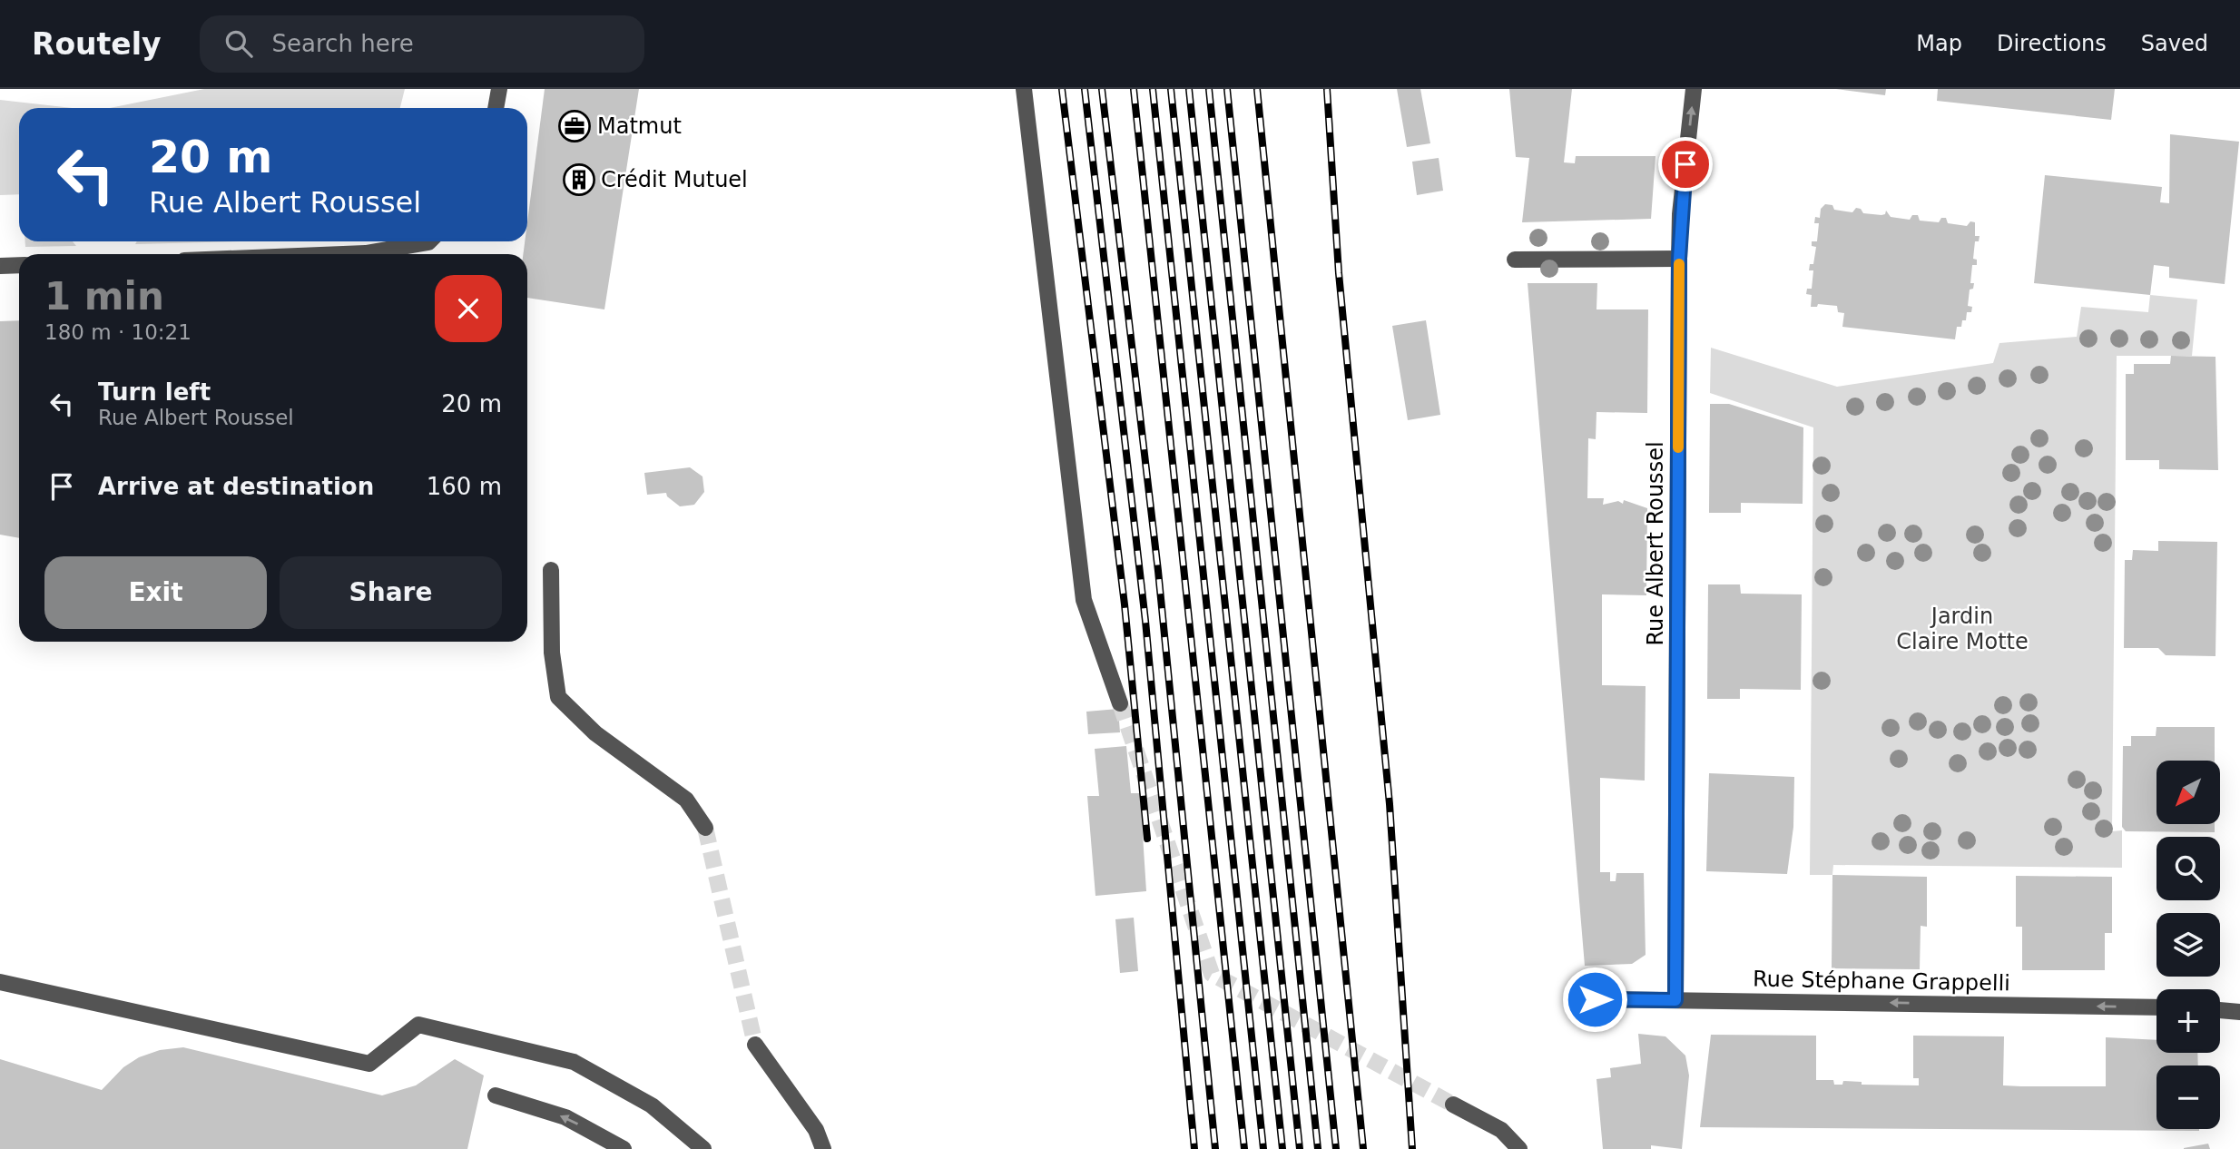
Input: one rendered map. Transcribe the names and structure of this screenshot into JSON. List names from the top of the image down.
{
  "streets": {
    "street": ["Rue Albert Roussel", "Rue Stéphane Grappelli"]
  },
  "crossings": [
    ["Rue Albert Roussel", "Rue Stéphane Grappelli"]
  ],
  "one_way": ["Rue Stéphane Grappelli"],
  "parks": ["Jardin Claire Motte"],
  "places": {
    "office": ["Matmut"],
    "building": ["Crédit Mutuel"]
  },
  "north": "bottom left",
  "page": {
    "header": "Routely",
    "search": "Search here",
    "nav": ["Map", "Directions", "Saved"],
    "turn": ["20 m", "Rue Albert Roussel"],
    "heading": ["1 min", "180 m · 10:21"],
    "list": [
      {
        "name": "Turn left",
        "note": "Rue Albert Roussel",
        "value": "20 m"
      },
      {
        "name": "Arrive at destination",
        "value": "160 m"
      }
    ],
    "buttons": ["Exit", "Share"],
    "map_buttons": ["+", "−"]
  }
}
